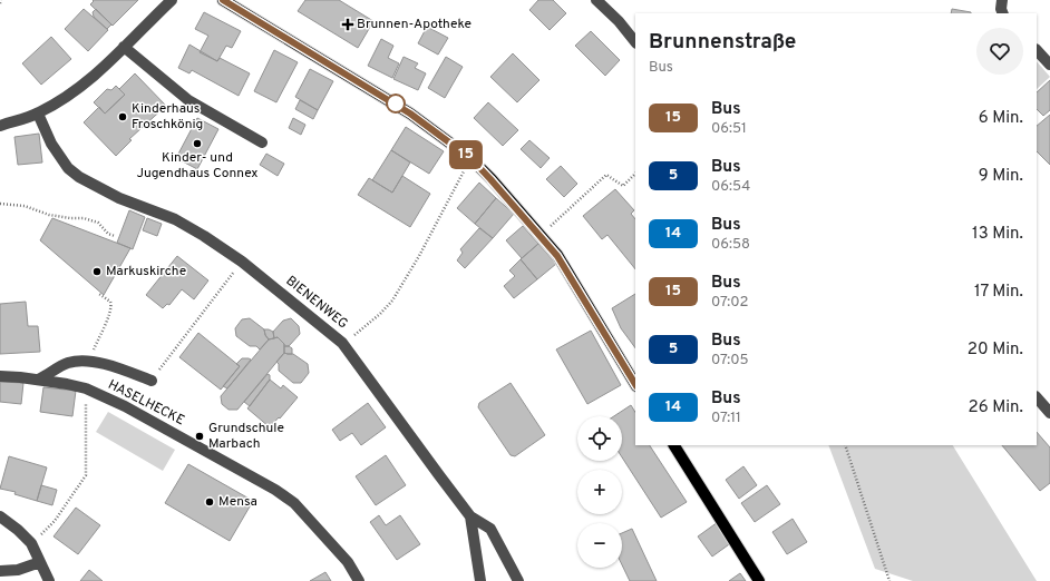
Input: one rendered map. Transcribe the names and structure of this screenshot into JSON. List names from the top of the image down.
{
  "streets": {
    "street": ["BIENENWEG", "HASELHECKE"]
  },
  "places": {
    "health": ["Brunnen-Apotheke"],
    "other": [
      "Kinderhaus Froschkönig",
      "Kinder- und Jugendhaus Connex",
      "Markuskirche",
      "Grundschule Marbach",
      "Mensa"
    ]
  },
  "lines": ["bus line 15"],
  "page": {
    "on_map": "15",
    "heading": ["Brunnenstraße", "Bus"],
    "list": [
      {
        "mark": "15",
        "name": "Bus",
        "note": "06:51",
        "value": "6 Min."
      },
      {
        "mark": "5",
        "name": "Bus",
        "note": "06:54",
        "value": "9 Min."
      },
      {
        "mark": "14",
        "name": "Bus",
        "note": "06:58",
        "value": "13 Min."
      },
      {
        "mark": "15",
        "name": "Bus",
        "note": "07:02",
        "value": "17 Min."
      },
      {
        "mark": "5",
        "name": "Bus",
        "note": "07:05",
        "value": "20 Min."
      },
      {
        "mark": "14",
        "name": "Bus",
        "note": "07:11",
        "value": "26 Min."
      }
    ],
    "map_buttons": ["+", "−"]
  }
}
